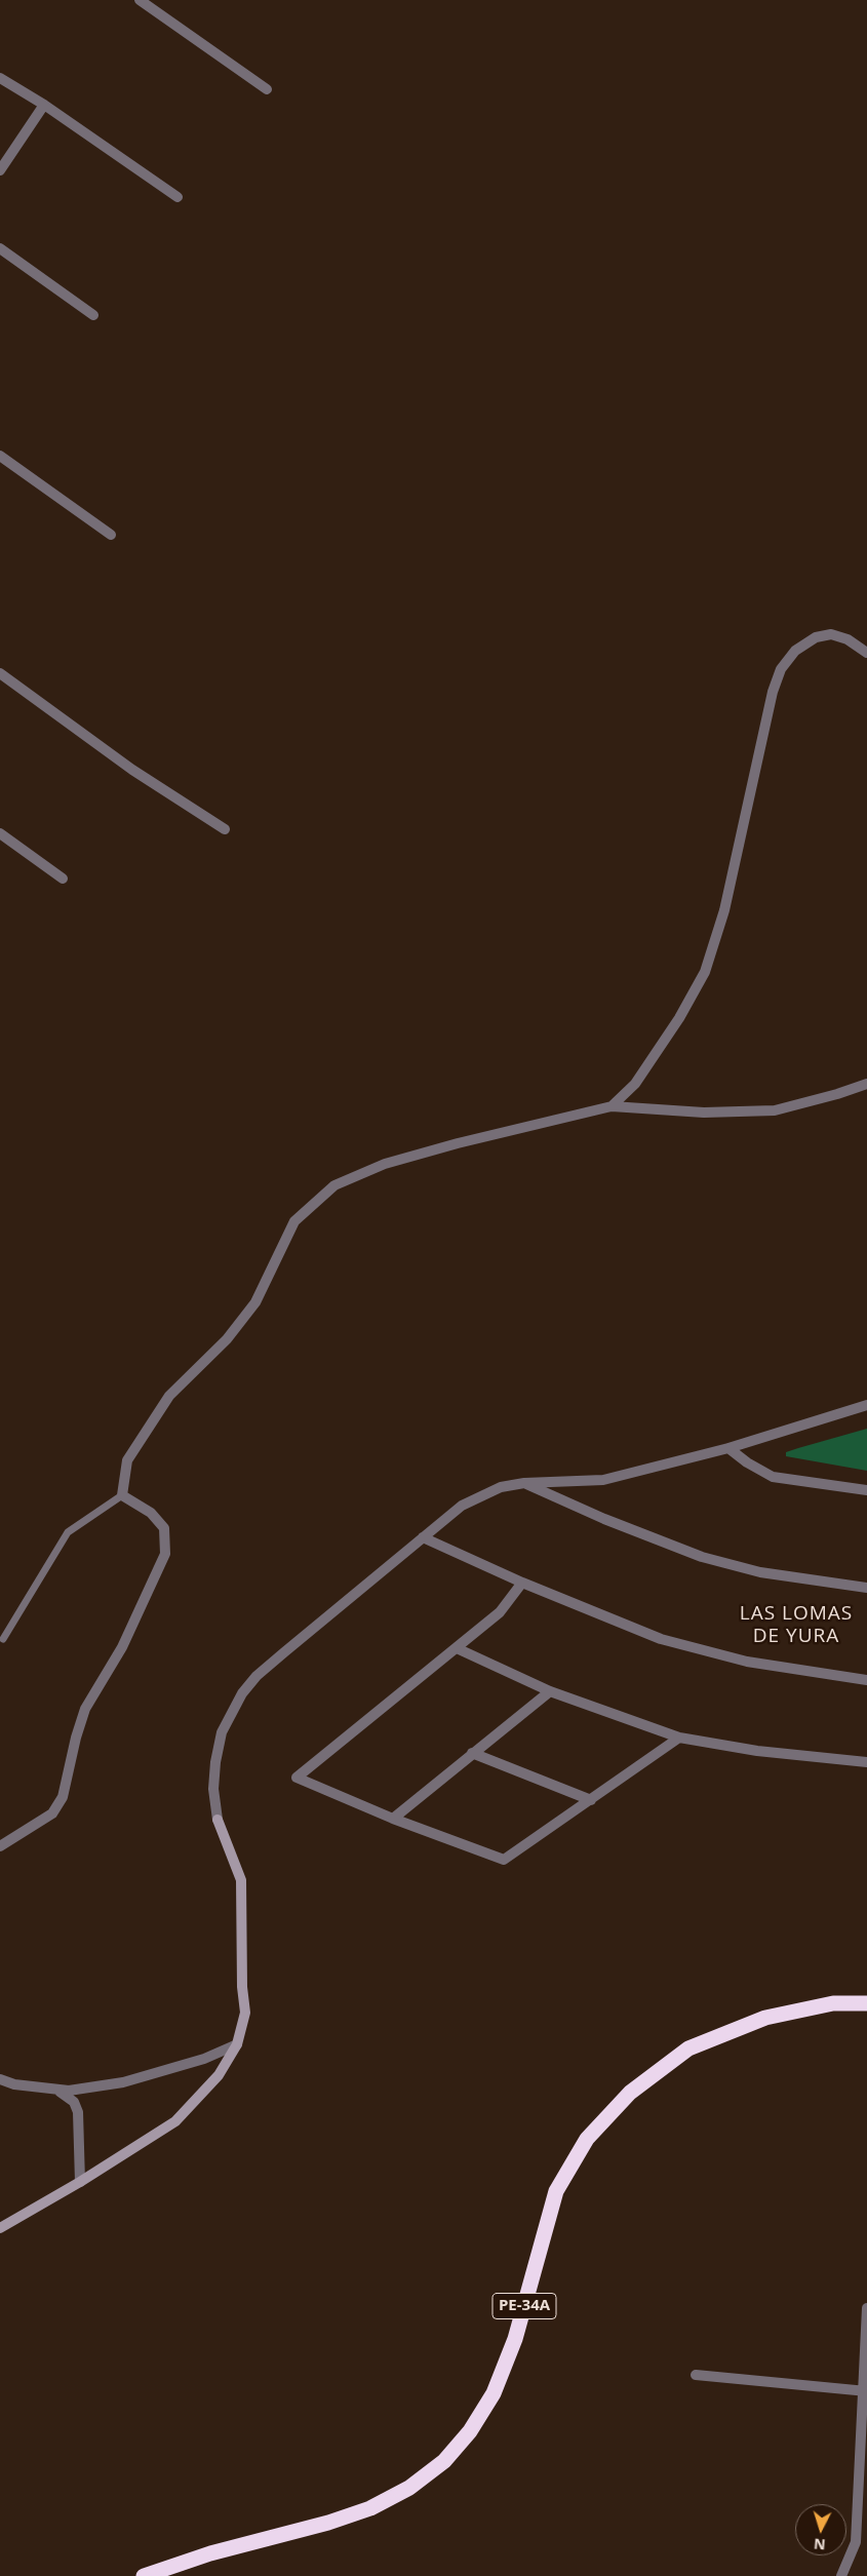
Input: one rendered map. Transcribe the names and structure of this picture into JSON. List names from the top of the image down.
{
  "streets": {
    "highway": ["PE-34A"]
  },
  "districts": ["LAS LOMAS DE YURA"],
  "north": "bottom"
}
